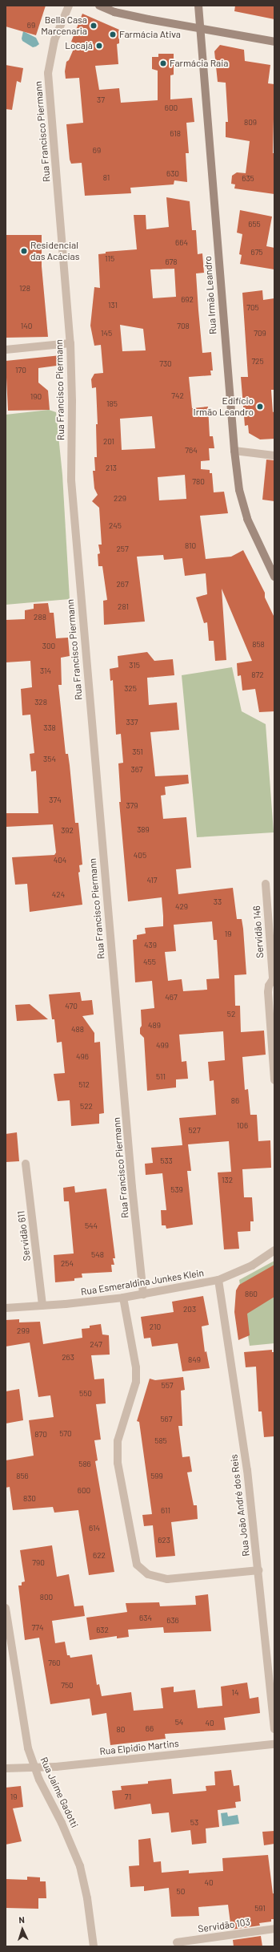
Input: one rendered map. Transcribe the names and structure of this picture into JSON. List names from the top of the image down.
{
  "streets": {
    "street": [
      "Rua Francisco Piermann",
      "Rua Irmão Leandro",
      "Servidão 146",
      "Servidão 611",
      "Rua Esmeraldina Junkes Klein",
      "Rua João André dos Reis",
      "Rua Elpidio Martins",
      "Rua Jaime Gadotti",
      "Servidão 103"
    ]
  },
  "crossings": [
    ["Rua Francisco Piermann", "Rua Esmeraldina Junkes Klein"],
    ["Servidão 611", "Rua Esmeraldina Junkes Klein"],
    ["Rua Esmeraldina Junkes Klein", "Rua João André dos Reis"],
    ["Rua Elpidio Martins", "Rua Jaime Gadotti"]
  ],
  "places": [
    "Bella Casa Marcenaria",
    "Farmácia Ativa",
    "Locajá",
    "Farmácia Raia",
    "Residencial das Acácias",
    "Edifício Irmão Leandro"
  ],
  "house_numbers": [
    "69",
    "37",
    "600",
    "809",
    "618",
    "69",
    "630",
    "81",
    "635",
    "655",
    "664",
    "675",
    "115",
    "678",
    "128",
    "692",
    "131",
    "705",
    "140",
    "708",
    "145",
    "709",
    "725",
    "730",
    "170",
    "742",
    "190",
    "185",
    "201",
    "764",
    "213",
    "780",
    "229",
    "245",
    "810",
    "257",
    "267",
    "281",
    "288",
    "858",
    "300",
    "315",
    "314",
    "872",
    "325",
    "328",
    "337",
    "338",
    "351",
    "354",
    "367",
    "374",
    "379",
    "389",
    "392",
    "405",
    "404",
    "417",
    "424",
    "33",
    "429",
    "19",
    "439",
    "455",
    "467",
    "470",
    "52",
    "489",
    "488",
    "499",
    "496",
    "511",
    "512",
    "86",
    "522",
    "106",
    "527",
    "533",
    "132",
    "539",
    "544",
    "548",
    "254",
    "860",
    "203",
    "210",
    "299",
    "247",
    "263",
    "849",
    "557",
    "550",
    "567",
    "570",
    "870",
    "585",
    "586",
    "856",
    "599",
    "600",
    "830",
    "611",
    "614",
    "623",
    "622",
    "790",
    "800",
    "634",
    "636",
    "774",
    "632",
    "760",
    "750",
    "14",
    "54",
    "40",
    "66",
    "80",
    "19",
    "71",
    "53",
    "40",
    "50",
    "591"
  ],
  "north": "top"
}
